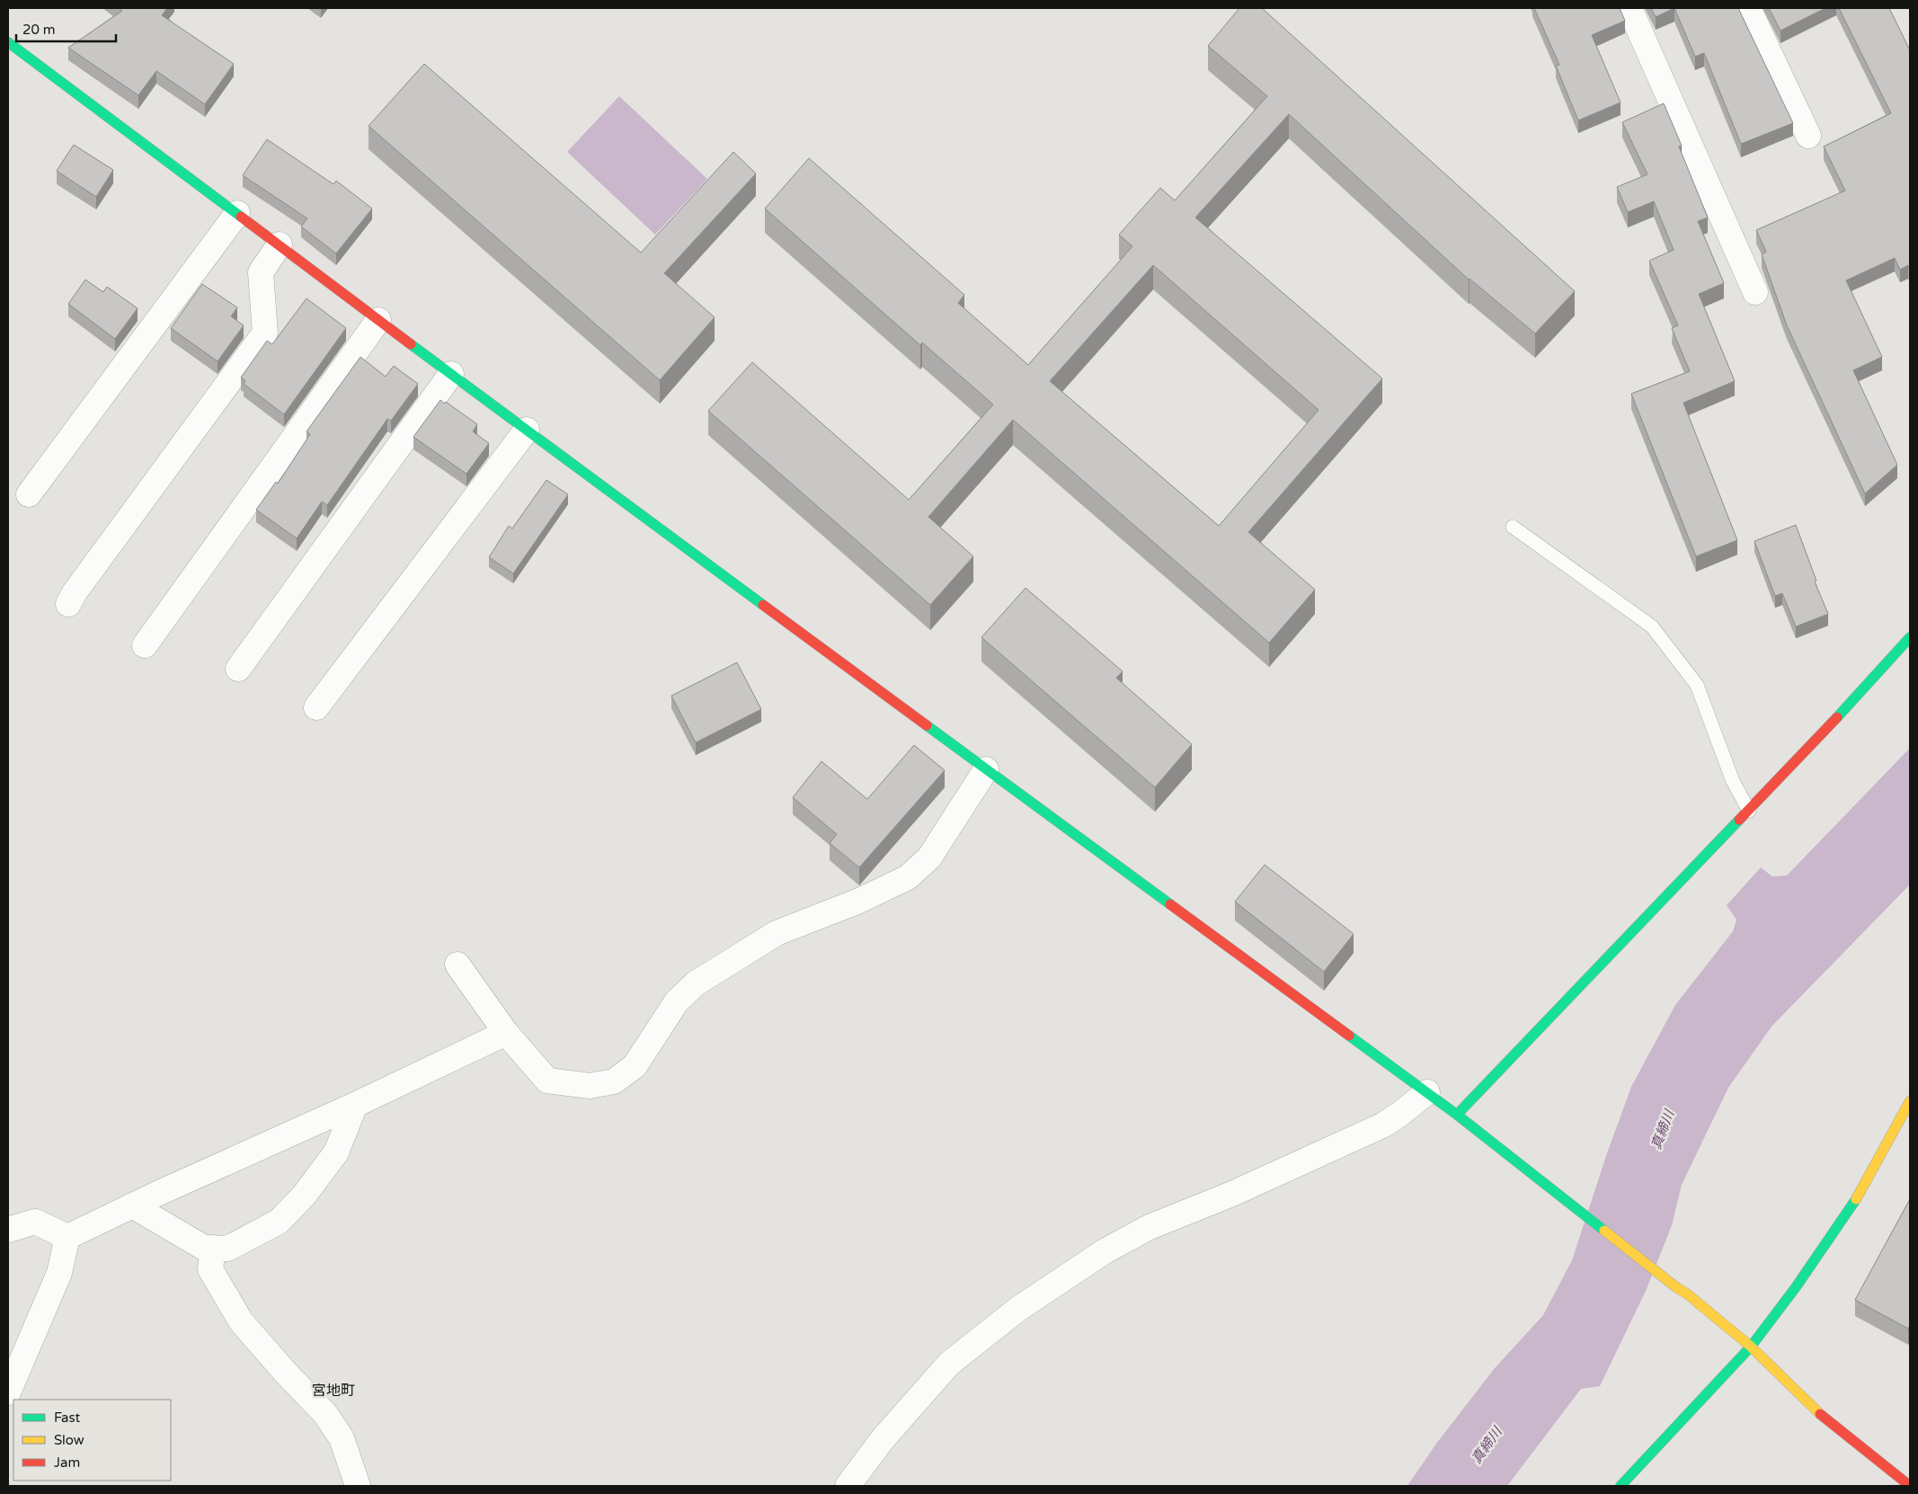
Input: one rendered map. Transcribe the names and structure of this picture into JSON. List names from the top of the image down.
{
  "districts": ["宮地町"],
  "water": ["真締川"],
  "legend": ["Fast", "Slow", "Jam"],
  "scale_bar": "20 m"
}
